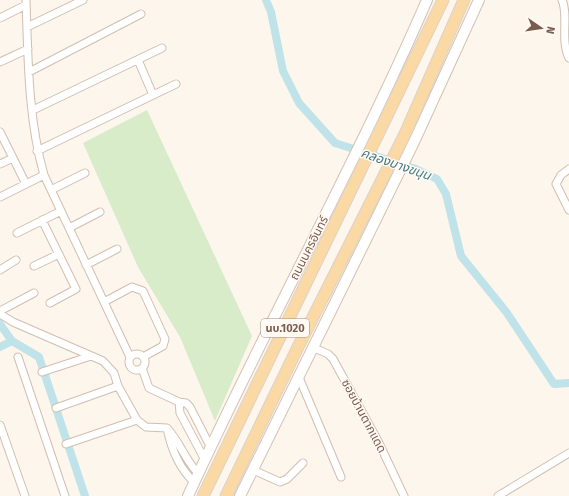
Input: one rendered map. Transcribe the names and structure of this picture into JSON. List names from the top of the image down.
{
  "streets": {
    "main road": ["ถนนนครอินทร์", "นบ.1020"],
    "street": ["ซอยบ้านตากแดด"]
  },
  "crossings": [
    ["นบ.1020", "ซอยบ้านตากแดด"]
  ],
  "water": ["คลองบางขนุน"],
  "north": "right"
}
